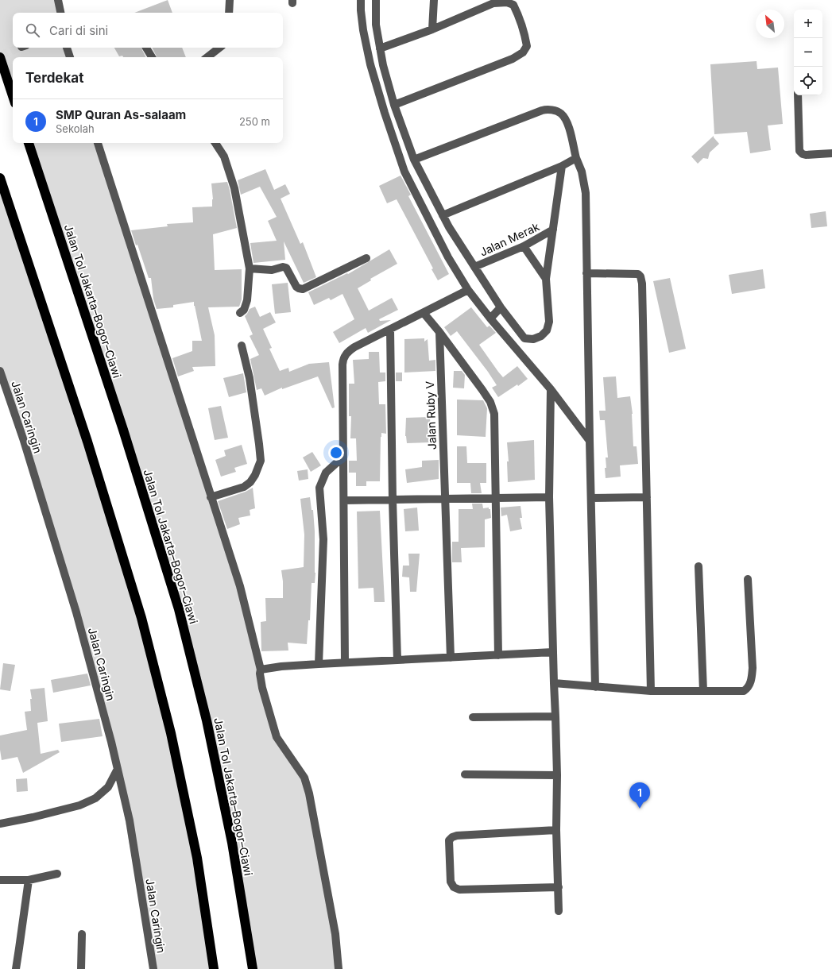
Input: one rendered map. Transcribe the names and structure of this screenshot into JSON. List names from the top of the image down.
{
  "streets": {
    "highway": ["Jalan Tol Jakarta–Bogor–Ciawi"],
    "street": ["Jalan Merak", "Jalan Ruby V", "Jalan Caringin"]
  },
  "north": "top left",
  "page": {
    "map_buttons": ["+", "−"],
    "search": "Cari di sini",
    "heading": "Terdekat",
    "list": [
      {
        "mark": "1",
        "name": "SMP Quran As-salaam",
        "note": "Sekolah",
        "value": "250 m"
      }
    ],
    "pins": "1"
  }
}
